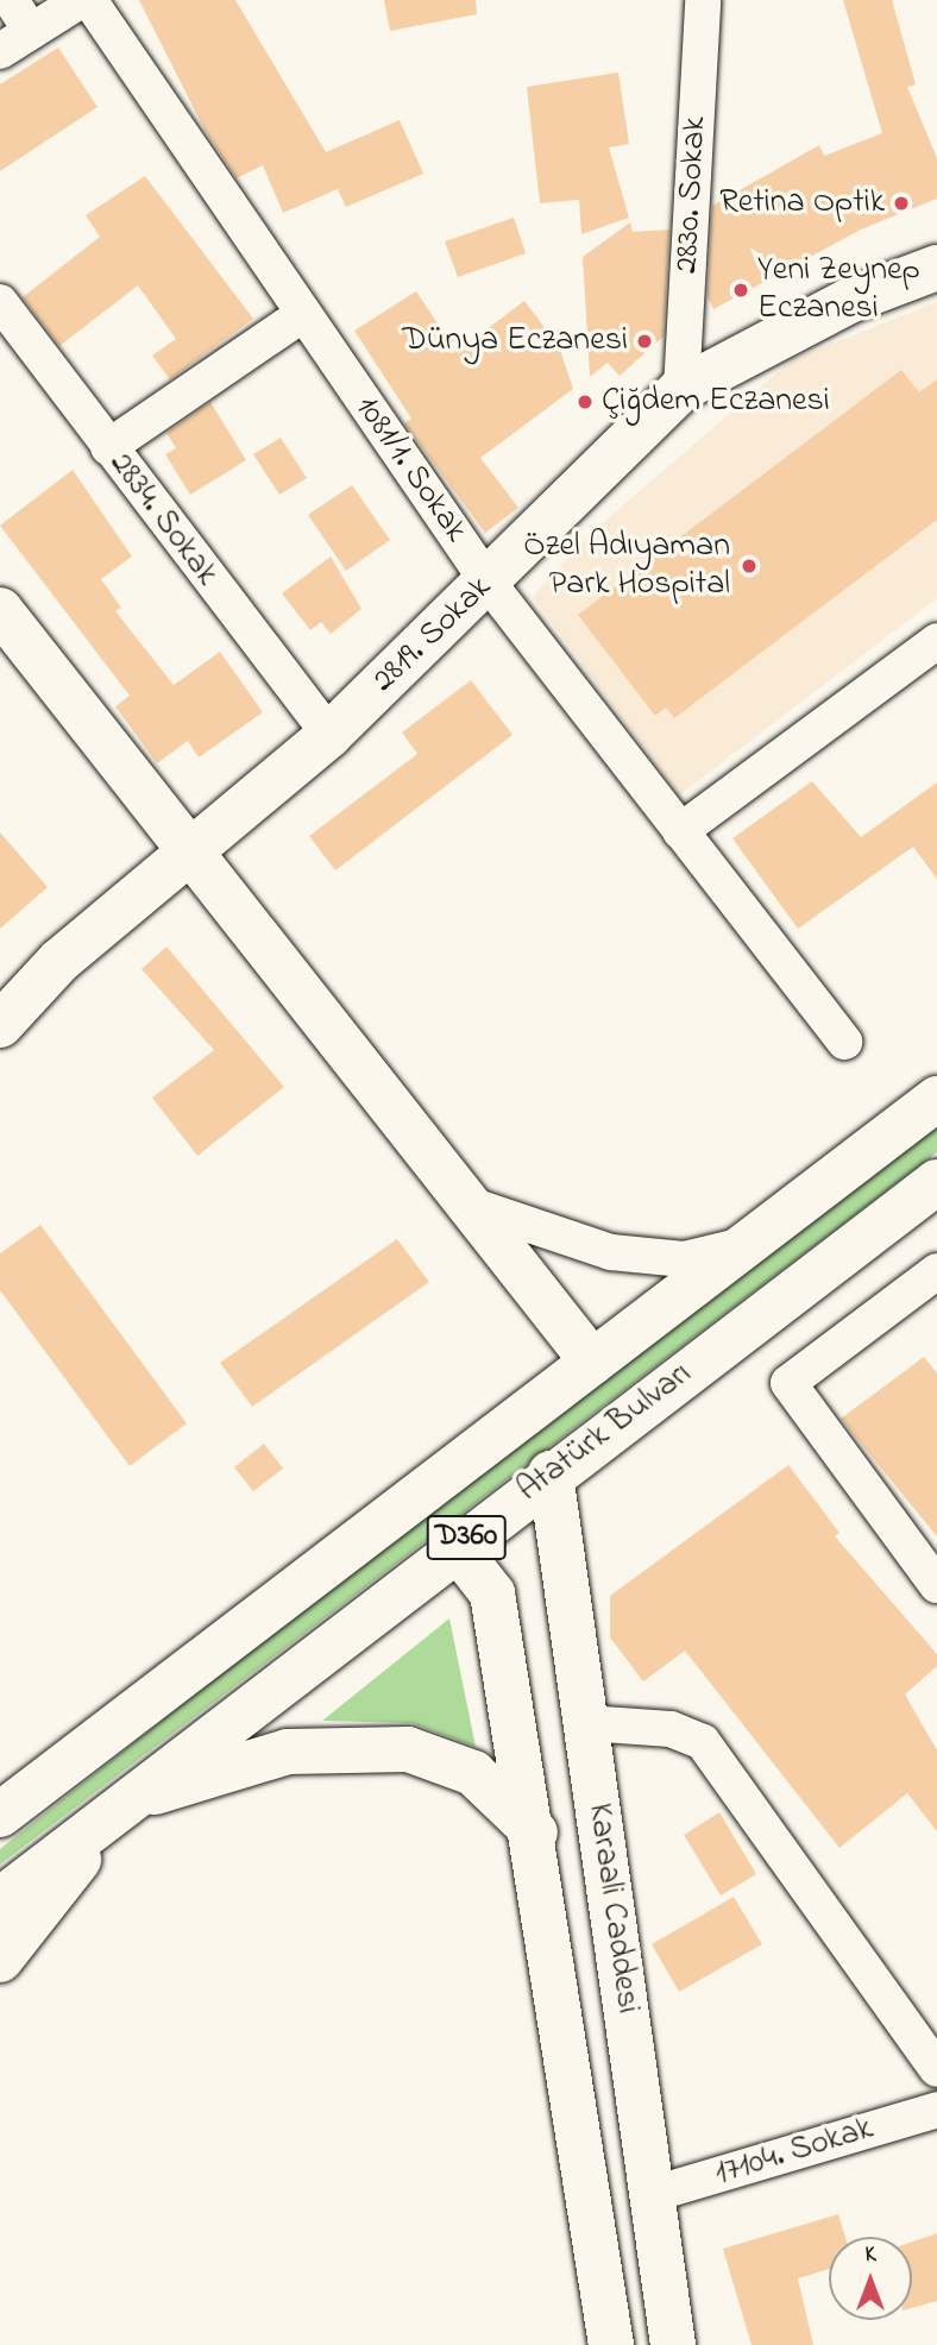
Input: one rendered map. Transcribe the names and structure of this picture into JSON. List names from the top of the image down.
{
  "streets": {
    "main road": [
      "2819. Sokak",
      "Atatürk Bulvarı",
      "D360",
      "Karaali Caddesi"
    ],
    "street": [
      "2830. Sokak",
      "1081/1. Sokak",
      "2834. Sokak",
      "17104. Sokak"
    ]
  },
  "crossings": [
    ["2830. Sokak", "2819. Sokak"],
    ["1081/1. Sokak", "2819. Sokak"],
    ["2834. Sokak", "2819. Sokak"],
    ["Atatürk Bulvarı", "Karaali Caddesi"],
    ["Karaali Caddesi", "17104. Sokak"]
  ],
  "places": [
    "Retina Optik",
    "Yeni Zeynep Eczanesi",
    "Dünya Eczanesi",
    "Çiğdem Eczanesi",
    "Özel Adıyaman Park Hospital"
  ],
  "north": "top"
}
